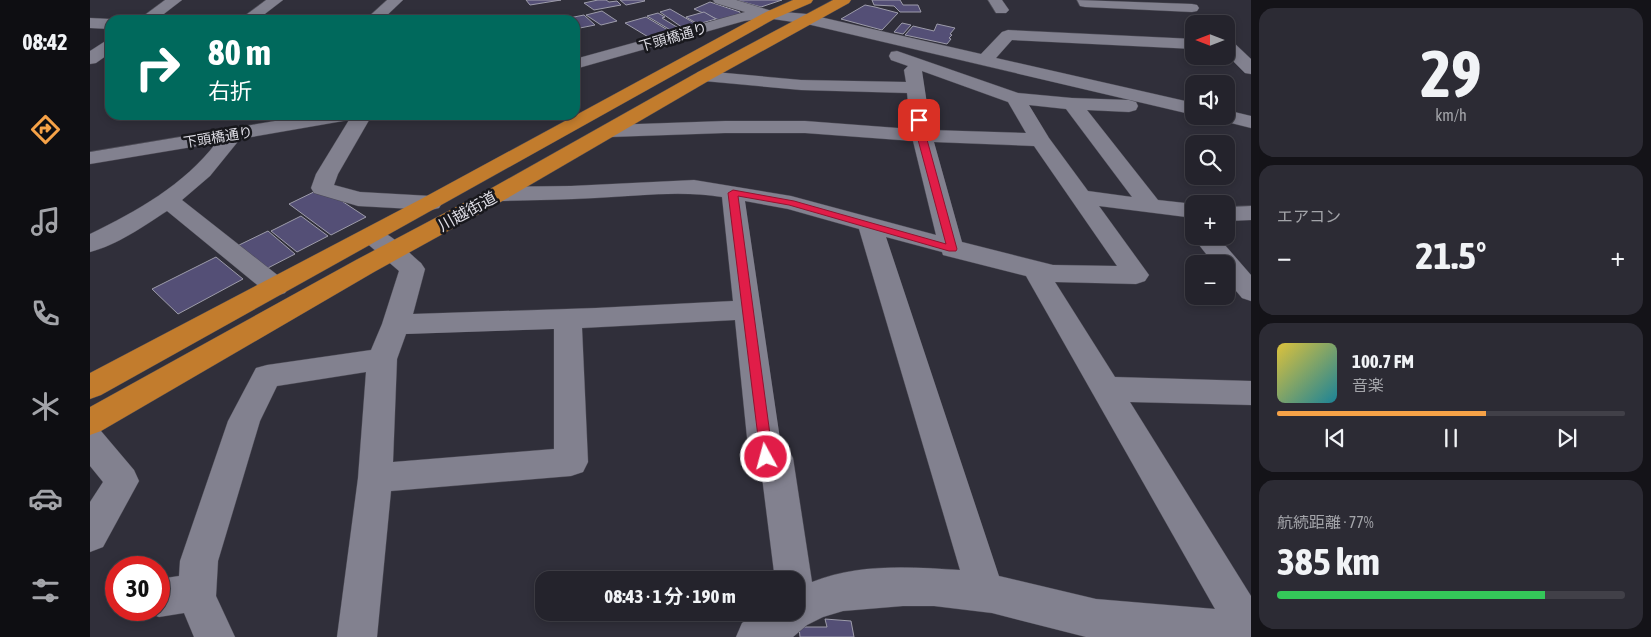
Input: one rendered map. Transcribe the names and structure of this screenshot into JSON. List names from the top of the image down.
{
  "streets": {
    "highway": ["川越街道"],
    "street": ["下頭橋通り"]
  },
  "crossings": [
    ["下頭橋通り", "川越街道"]
  ],
  "north": "left",
  "page": {
    "tabs": "08:42",
    "tile": [
      ["29", "km/h"],
      "エアコン",
      ["航続距離 · 77%", "385 km"]
    ],
    "map_buttons": ["+", "−"],
    "turn": ["80 m", "右折"],
    "heat": ["−", "21.5°", "+"],
    "song": ["100.7 FM", "音楽"],
    "limit": "30",
    "trip": "08:43 · 1 分 · 190 m"
  }
}
